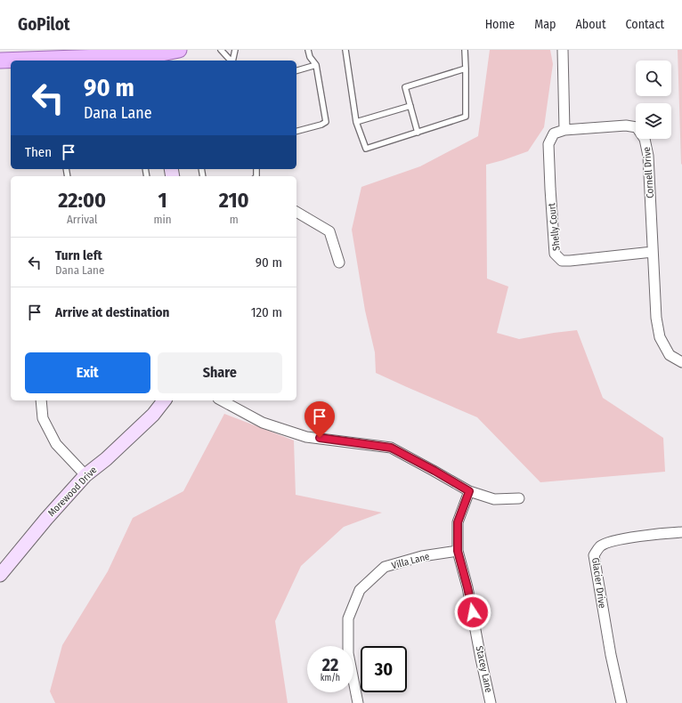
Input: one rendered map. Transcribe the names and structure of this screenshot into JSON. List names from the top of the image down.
{
  "streets": {
    "street": [
      "Cornell Drive",
      "Shelly Court",
      "Morewood Drive",
      "Villa Lane",
      "Glacier Drive",
      "Stacey Lane"
    ]
  },
  "crossings": [
    ["Cornell Drive", "Shelly Court"],
    ["Villa Lane", "Stacey Lane"]
  ],
  "page": {
    "header": "GoPilot",
    "nav": [
      "Home",
      "Map",
      "About",
      "Contact"
    ],
    "turn": ["90 m", "Dana Lane"],
    "then": "Then",
    "eta": [
      "22:00",
      "Arrival",
      "1",
      "min",
      "210",
      "m"
    ],
    "list": [
      {
        "name": "Turn left",
        "note": "Dana Lane",
        "value": "90 m"
      },
      {
        "name": "Arrive at destination",
        "value": "120 m"
      }
    ],
    "buttons": ["Exit", "Share"],
    "speed": "22 km/h",
    "limit": "30"
  }
}
